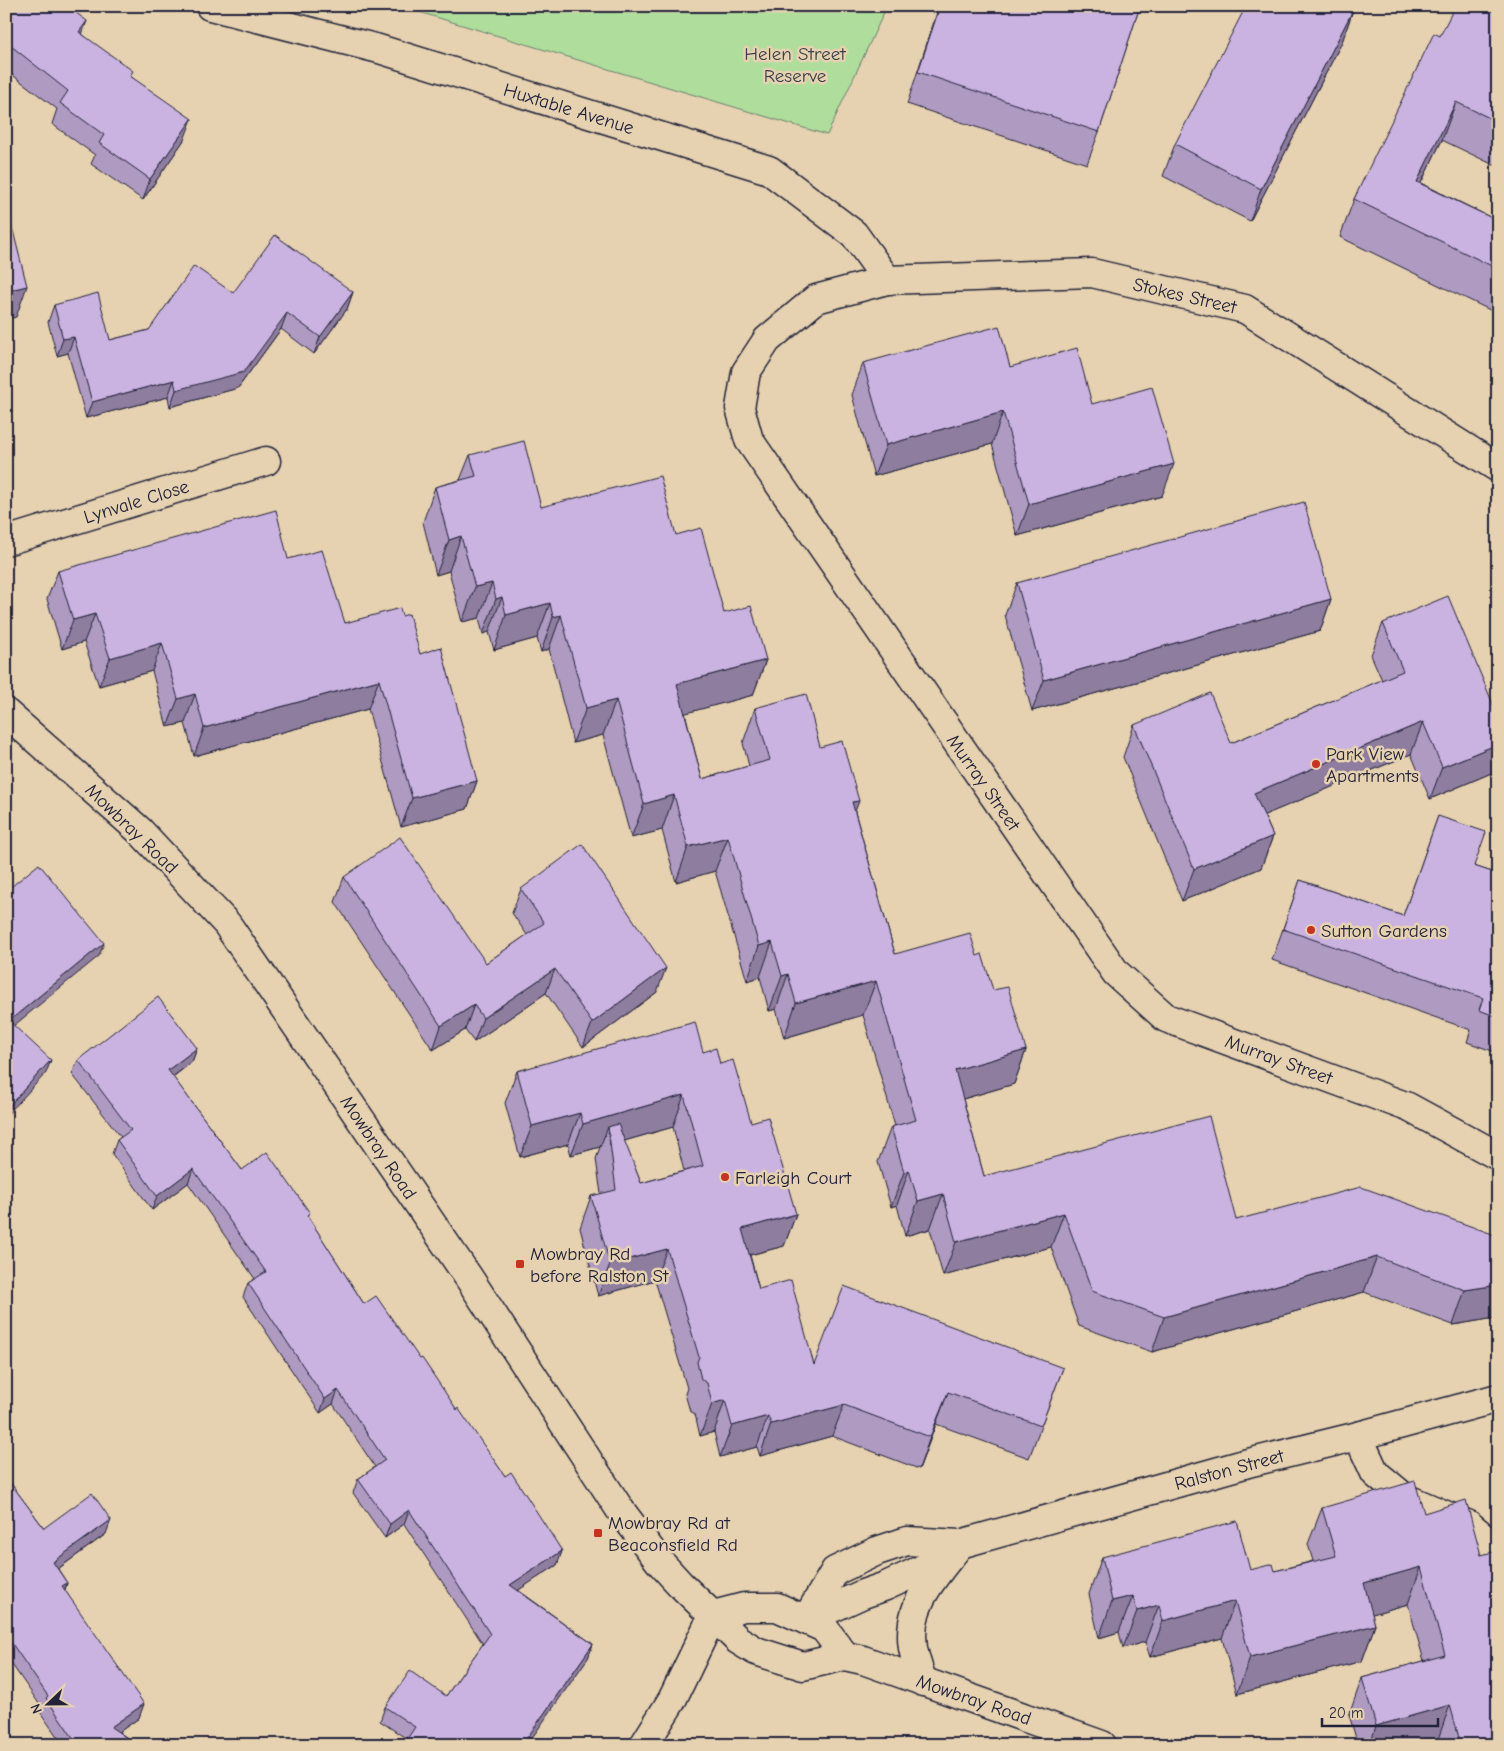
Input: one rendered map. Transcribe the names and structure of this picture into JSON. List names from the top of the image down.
{
  "streets": {
    "street": [
      "Huxtable Avenue",
      "Stokes Street",
      "Lynvale Close",
      "Murray Street",
      "Mowbray Road",
      "Ralston Street"
    ]
  },
  "crossings": [
    ["Huxtable Avenue", "Stokes Street"],
    ["Huxtable Avenue", "Murray Street"],
    ["Stokes Street", "Murray Street"]
  ],
  "parks": ["Helen Street Reserve"],
  "places": {
    "other": ["Park View Apartments", "Sutton Gardens", "Farleigh Court"],
    "transit": ["Mowbray Rd before Ralston St", "Mowbray Rd at Beaconsfield Rd"]
  },
  "scale_bar": "20 m",
  "north": "left"
}
